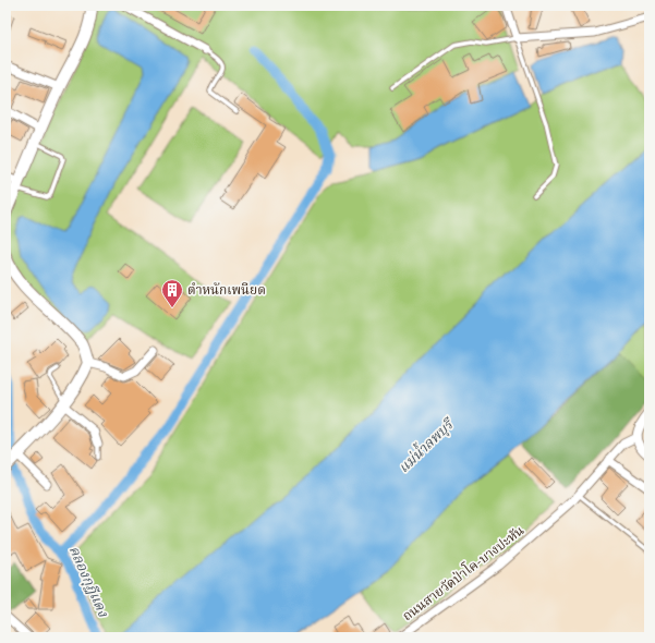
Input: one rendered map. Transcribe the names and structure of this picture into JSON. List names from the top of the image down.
{
  "streets": {
    "street": ["ถนนสายวัดป่าโค-บางปะหัน"]
  },
  "water": ["แม่น้ำลพบุรี", "คลองกุฎีแดง"],
  "places": {
    "building": ["ตำหนักเพนียด"]
  }
}
